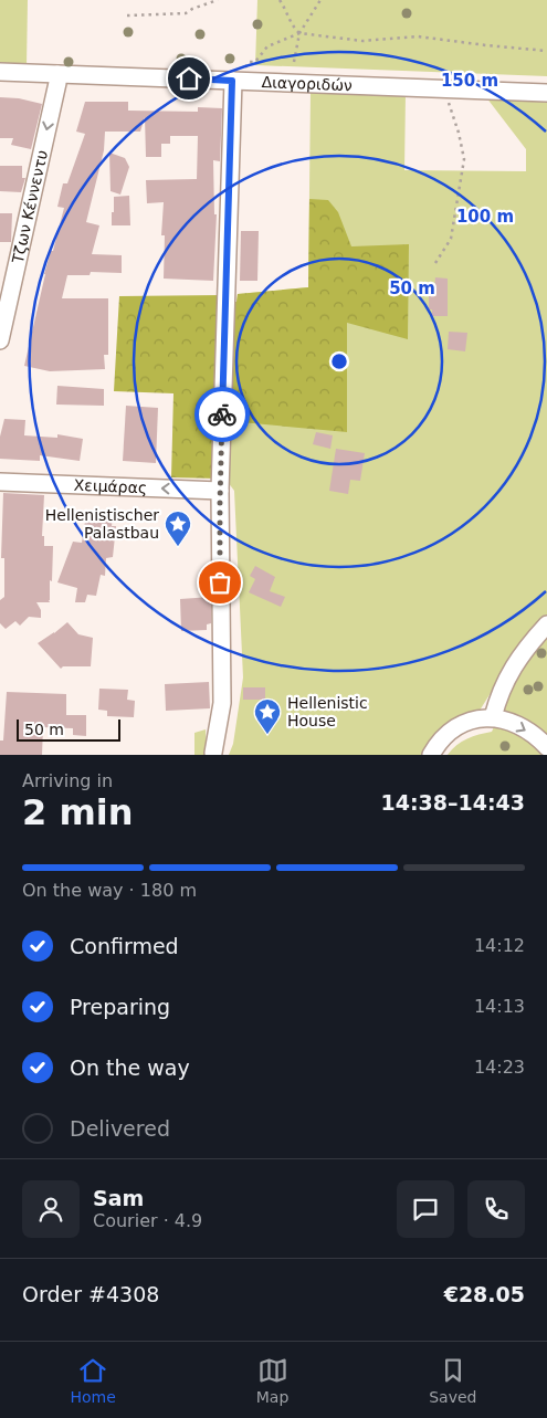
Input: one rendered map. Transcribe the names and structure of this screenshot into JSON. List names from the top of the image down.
{
  "streets": {
    "street": ["Διαγοριδών", "Τζων Κέννεντυ", "Χειμάρας"]
  },
  "crossings": [
    ["Διαγοριδών", "Τζων Κέννεντυ"]
  ],
  "one_way": ["Τζων Κέννεντυ", "Χειμάρας"],
  "places": {
    "place": ["Hellenistischer Palastbau", "Hellenistic House"]
  },
  "scale_bar": "50 m",
  "page": {
    "scale": "50 m",
    "heading": ["2 min", "Arriving in", "14:38–14:43"],
    "panel": [
      "Sam",
      "Courier · 4.9",
      "Order #4308",
      "€28.05"
    ],
    "bar": "On the way · 180 m",
    "list": [
      ["Confirmed", "14:12"],
      ["Preparing", "14:13"],
      ["On the way", "14:23"],
      "Delivered"
    ],
    "tabs": ["Home", "Map", "Saved"]
  },
  "rings": ["150 m", "100 m", "50 m"]
}
